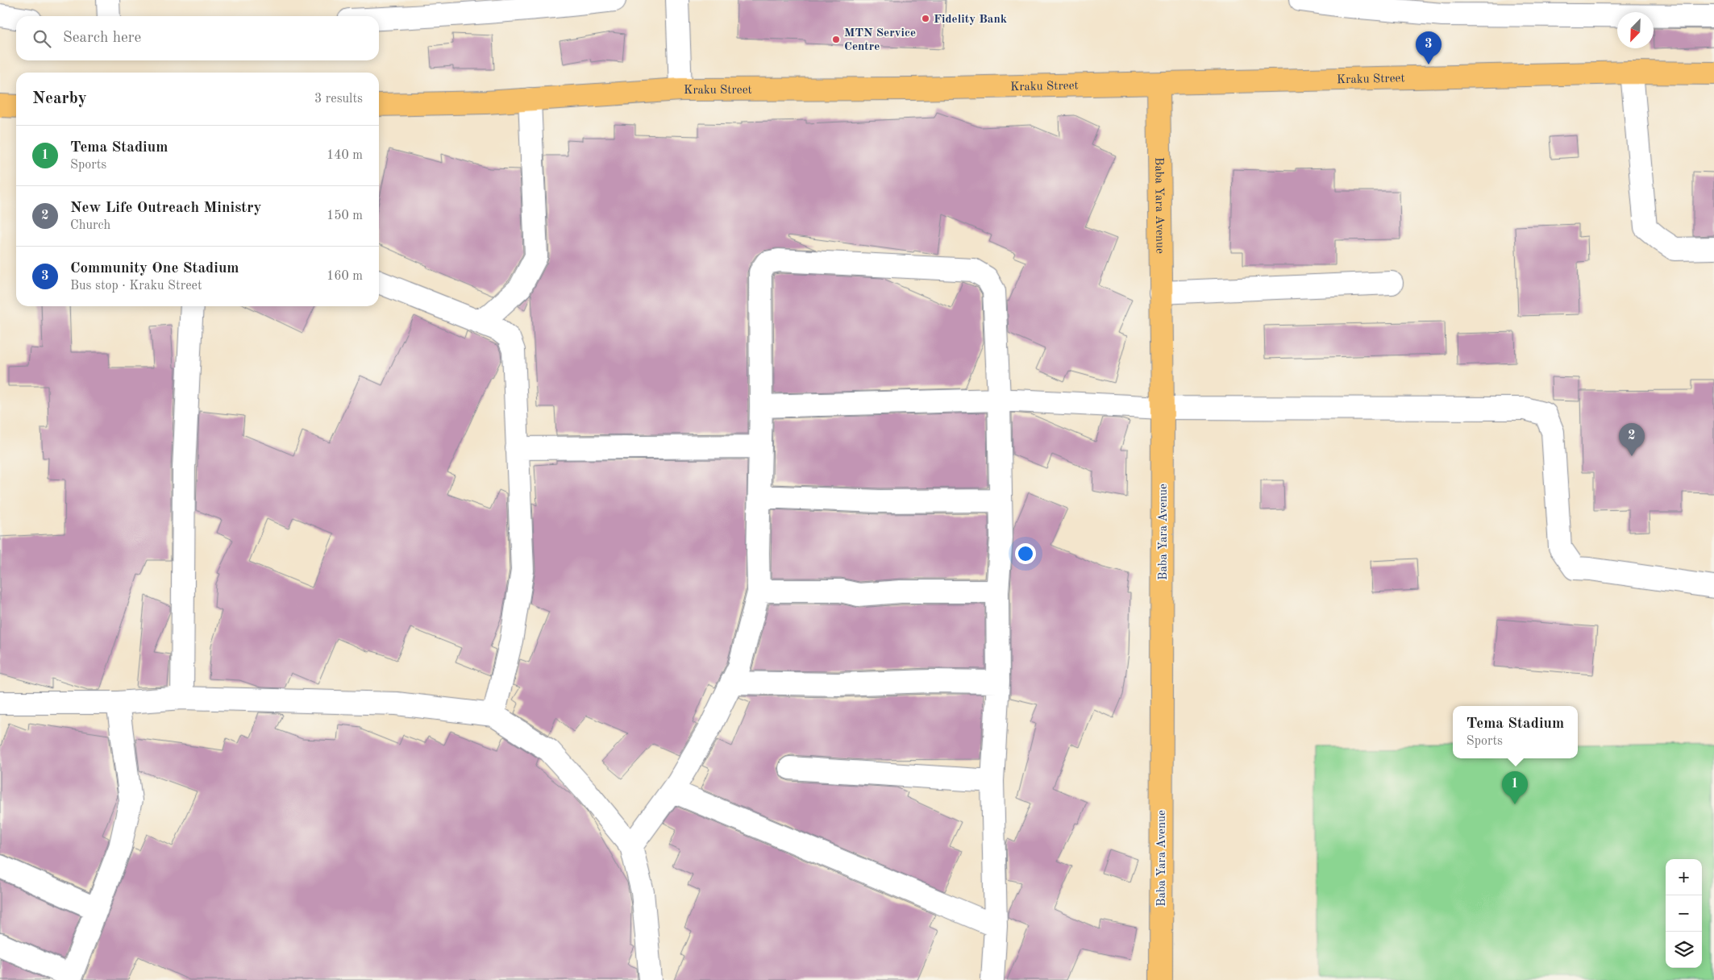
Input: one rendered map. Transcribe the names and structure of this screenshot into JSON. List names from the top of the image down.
{
  "streets": {
    "main road": ["Kraku Street", "Baba Yara Avenue"]
  },
  "crossings": [
    ["Kraku Street", "Baba Yara Avenue"]
  ],
  "places": ["Fidelity Bank", "MTN Service Centre"],
  "north": "bottom left",
  "page": {
    "search": "Search here",
    "pins": ["3", "2", "1"],
    "heading": ["Nearby", "3 results"],
    "list": [
      {
        "mark": "1",
        "name": "Tema Stadium",
        "note": "Sports",
        "value": "140 m"
      },
      {
        "mark": "2",
        "name": "New Life Outreach Ministry",
        "note": "Church",
        "value": "150 m"
      },
      {
        "mark": "3",
        "name": "Community One Stadium",
        "note": "Bus stop · Kraku Street",
        "value": "160 m"
      }
    ],
    "popup": ["Tema Stadium", "Sports"],
    "map_buttons": ["+", "−"]
  }
}
